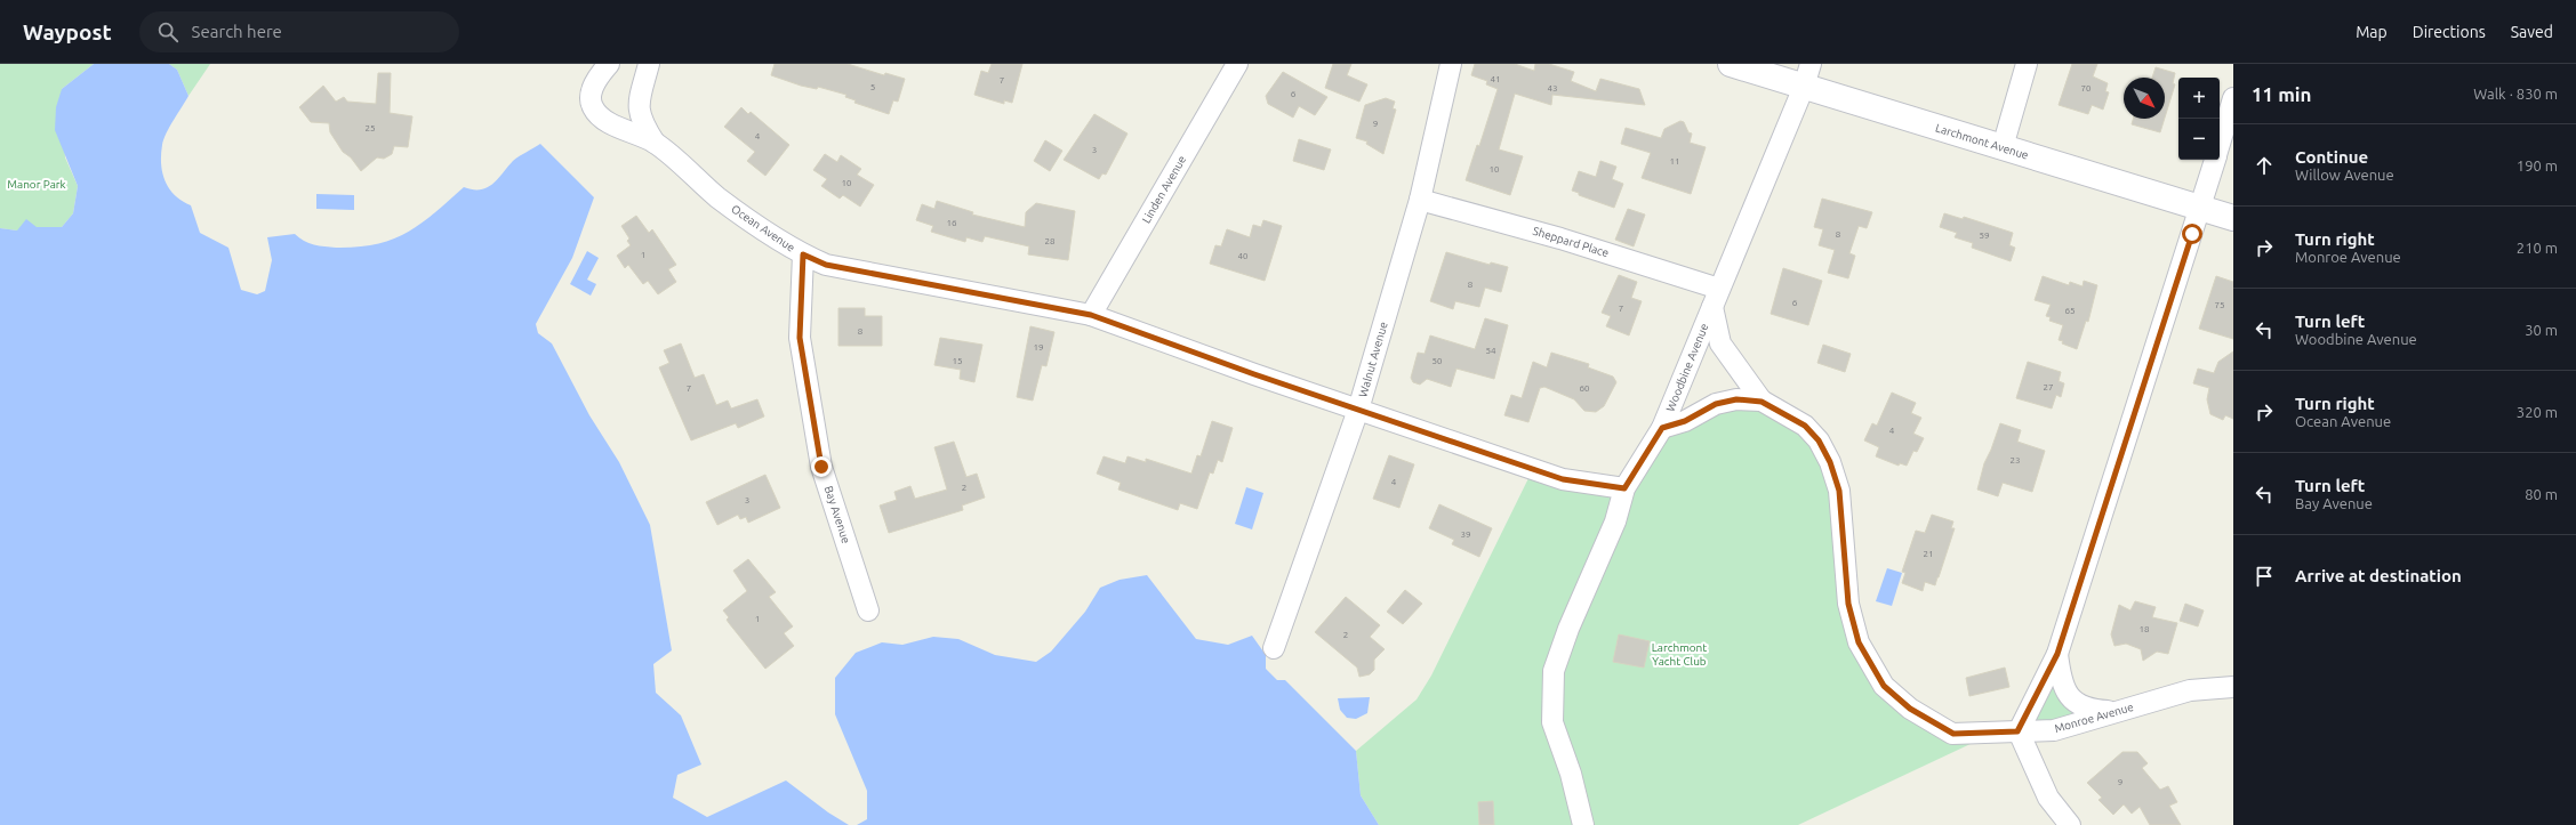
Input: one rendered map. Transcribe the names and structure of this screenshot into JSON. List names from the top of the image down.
{
  "streets": {
    "street": [
      "Larchmont Avenue",
      "Linden Avenue",
      "Ocean Avenue",
      "Sheppard Place",
      "Walnut Avenue",
      "Woodbine Avenue",
      "Bay Avenue",
      "Monroe Avenue"
    ]
  },
  "crossings": [
    ["Larchmont Avenue", "Woodbine Avenue"],
    ["Linden Avenue", "Ocean Avenue"],
    ["Ocean Avenue", "Walnut Avenue"],
    ["Ocean Avenue", "Woodbine Avenue"],
    ["Ocean Avenue", "Bay Avenue"],
    ["Sheppard Place", "Walnut Avenue"],
    ["Sheppard Place", "Woodbine Avenue"],
    ["Sheppard Place", "Monroe Avenue"],
    ["Woodbine Avenue", "Monroe Avenue"]
  ],
  "parks": ["Manor Park", "Larchmont Yacht Club"],
  "house_numbers": [
    "41",
    "7",
    "5",
    "43",
    "70",
    "6",
    "9",
    "25",
    "4",
    "3",
    "11",
    "10",
    "10",
    "16",
    "8",
    "59",
    "28",
    "1",
    "40",
    "8",
    "6",
    "75",
    "7",
    "65",
    "8",
    "19",
    "54",
    "15",
    "50",
    "27",
    "7",
    "60",
    "4",
    "23",
    "4",
    "2",
    "3",
    "39",
    "21",
    "1",
    "18",
    "2",
    "9"
  ],
  "north": "bottom right",
  "page": {
    "header": "Waypost",
    "search": "Search here",
    "nav": ["Map", "Directions", "Saved"],
    "heading": ["11 min", "Walk · 830 m"],
    "map_buttons": ["+", "−"],
    "list": [
      ["Continue", "Willow Avenue", "190 m"],
      ["Turn right", "Monroe Avenue", "210 m"],
      ["Turn left", "Woodbine Avenue", "30 m"],
      ["Turn right", "Ocean Avenue", "320 m"],
      ["Turn left", "Bay Avenue", "80 m"],
      "Arrive at destination"
    ]
  }
}
